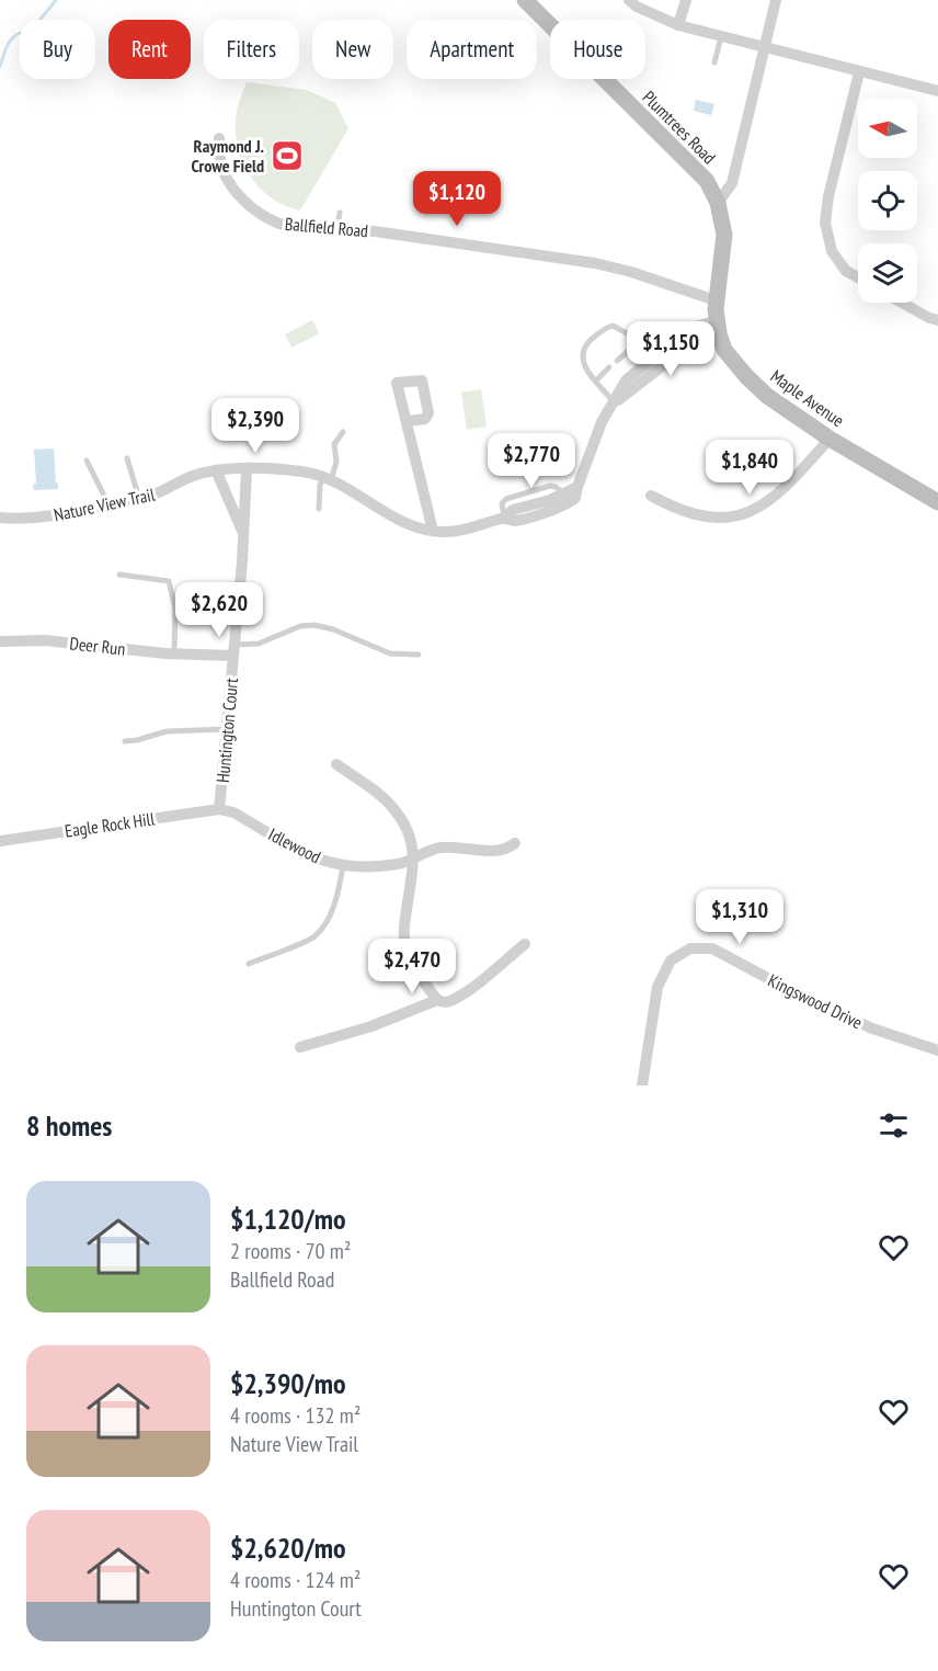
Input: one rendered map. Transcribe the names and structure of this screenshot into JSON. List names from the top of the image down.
{
  "streets": {
    "main road": ["Plumtrees Road", "Maple Avenue"],
    "street": [
      "Ballfield Road",
      "Nature View Trail",
      "Deer Run",
      "Huntington Court",
      "Eagle Rock Hill",
      "Idlewood",
      "Kingswood Drive"
    ]
  },
  "crossings": [
    ["Plumtrees Road", "Maple Avenue"],
    ["Ballfield Road", "Maple Avenue"],
    ["Maple Avenue", "Nature View Trail"],
    ["Nature View Trail", "Huntington Court"],
    ["Deer Run", "Huntington Court"],
    ["Huntington Court", "Eagle Rock Hill"],
    ["Huntington Court", "Idlewood"],
    ["Eagle Rock Hill", "Idlewood"]
  ],
  "places": {
    "sports": ["Raymond J. Crowe Field"]
  },
  "north": "left",
  "page": {
    "chip": [
      "Buy",
      "Rent",
      "Filters",
      "New",
      "Apartment",
      "House"
    ],
    "price": [
      "$1,120",
      "$1,150",
      "$2,390",
      "$2,770",
      "$1,840",
      "$2,620",
      "$1,310",
      "$2,470"
    ],
    "heading": "8 homes",
    "list": [
      {
        "name": "$1,120/mo",
        "note": "2 rooms · 70 m² · Ballfield Road"
      },
      {
        "name": "$2,390/mo",
        "note": "4 rooms · 132 m² · Nature View Trail"
      },
      {
        "name": "$2,620/mo",
        "note": "4 rooms · 124 m² · Huntington Court"
      }
    ]
  }
}
